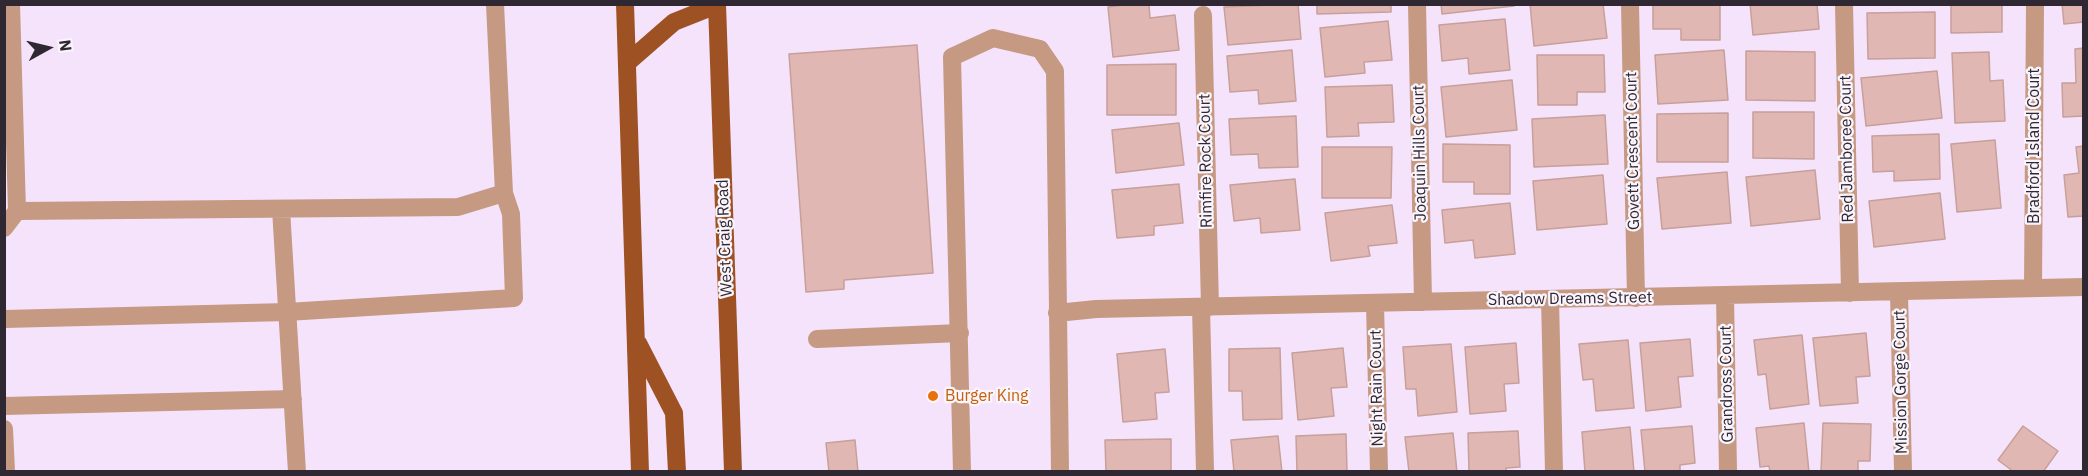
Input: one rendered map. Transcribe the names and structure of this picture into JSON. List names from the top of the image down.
{
  "streets": {
    "main road": ["West Craig Road"],
    "street": [
      "Bradford Island Court",
      "Red Jamboree Court",
      "Govett Crescent Court",
      "Joaquin Hills Court",
      "Rimfire Rock Court",
      "Shadow Dreams Street",
      "Mission Gorge Court",
      "Grandross Court",
      "Night Rain Court"
    ]
  },
  "crossings": [
    ["Bradford Island Court", "Shadow Dreams Street"],
    ["Red Jamboree Court", "Shadow Dreams Street"],
    ["Govett Crescent Court", "Shadow Dreams Street"],
    ["Joaquin Hills Court", "Shadow Dreams Street"],
    ["Rimfire Rock Court", "Shadow Dreams Street"],
    ["Shadow Dreams Street", "Mission Gorge Court"],
    ["Shadow Dreams Street", "Grandross Court"],
    ["Shadow Dreams Street", "Night Rain Court"]
  ],
  "places": ["Burger King"],
  "north": "right"
}
